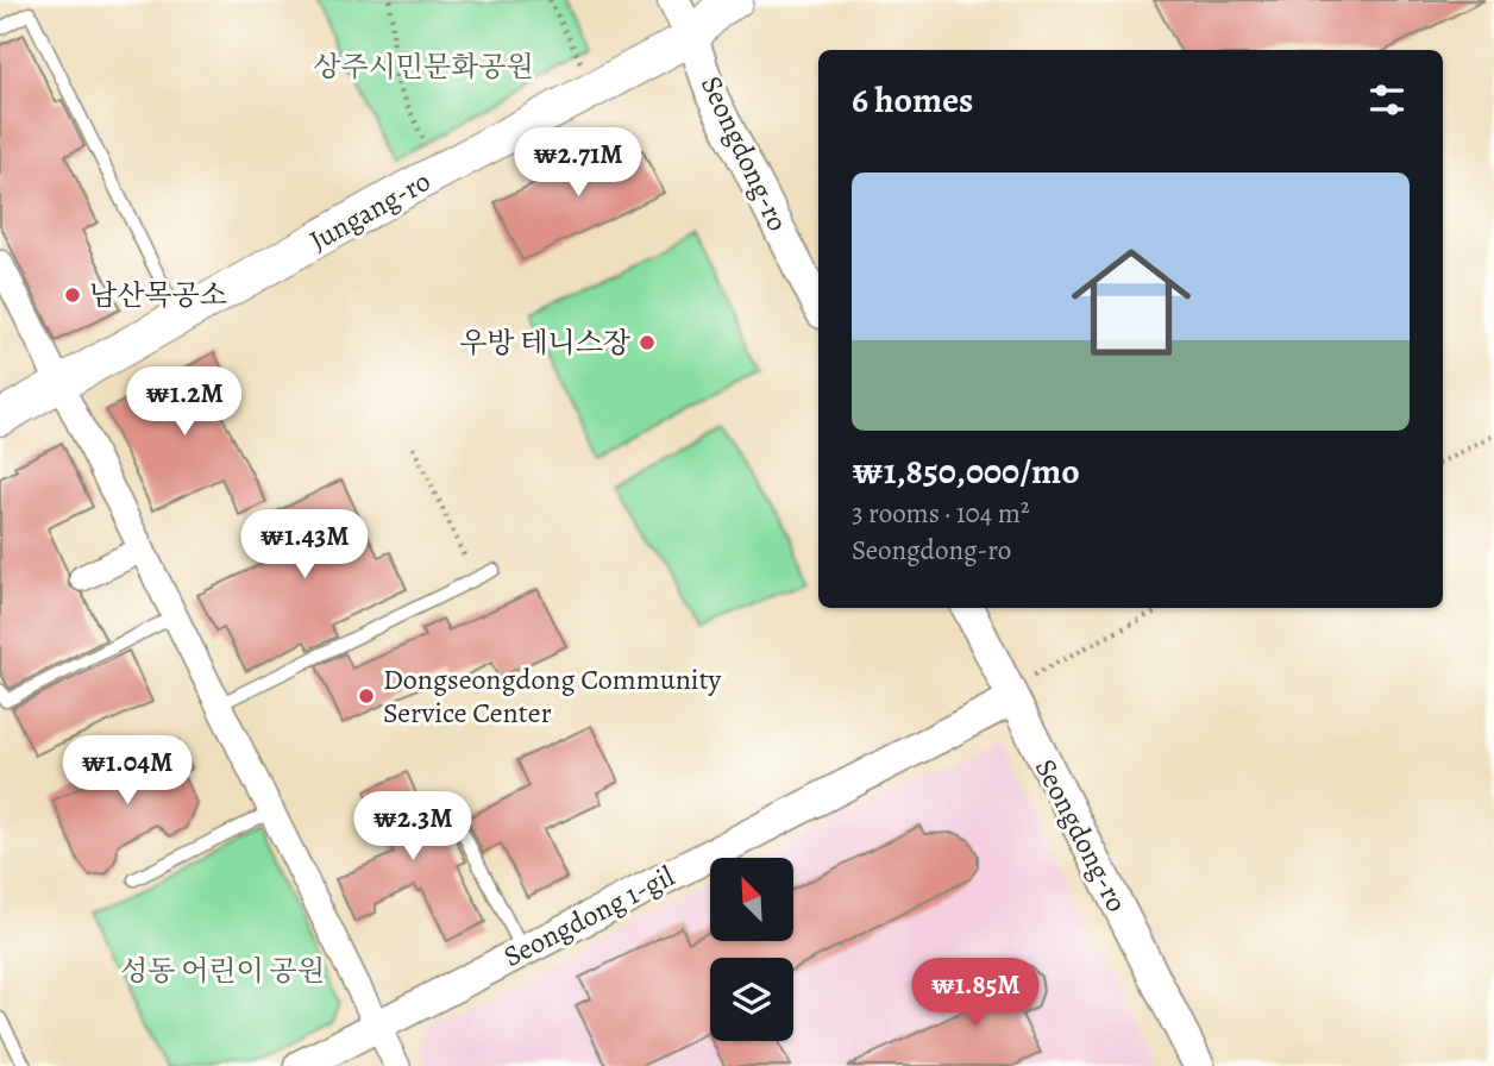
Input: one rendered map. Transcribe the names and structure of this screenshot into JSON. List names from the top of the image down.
{
  "streets": {
    "main road": ["Jungang-ro"],
    "street": ["Seongdong-ro", "Seongdong 1-gil"]
  },
  "crossings": [
    ["Seongdong-ro", "Jungang-ro"],
    ["Seongdong-ro", "Seongdong 1-gil"]
  ],
  "parks": ["상주시민문화공원", "성동 어린이 공원"],
  "places": ["남산목공소", "우방 테니스장", "Dongseongdong Community Service Center"],
  "north": "top left",
  "page": {
    "heading": "6 homes",
    "price": [
      "₩2.71M",
      "₩1.2M",
      "₩1.43M",
      "₩1.04M",
      "₩2.3M",
      "₩1.85M"
    ],
    "list": [
      {
        "name": "₩1,850,000/mo",
        "note": "3 rooms · 104 m² · Seongdong-ro"
      }
    ]
  }
}
